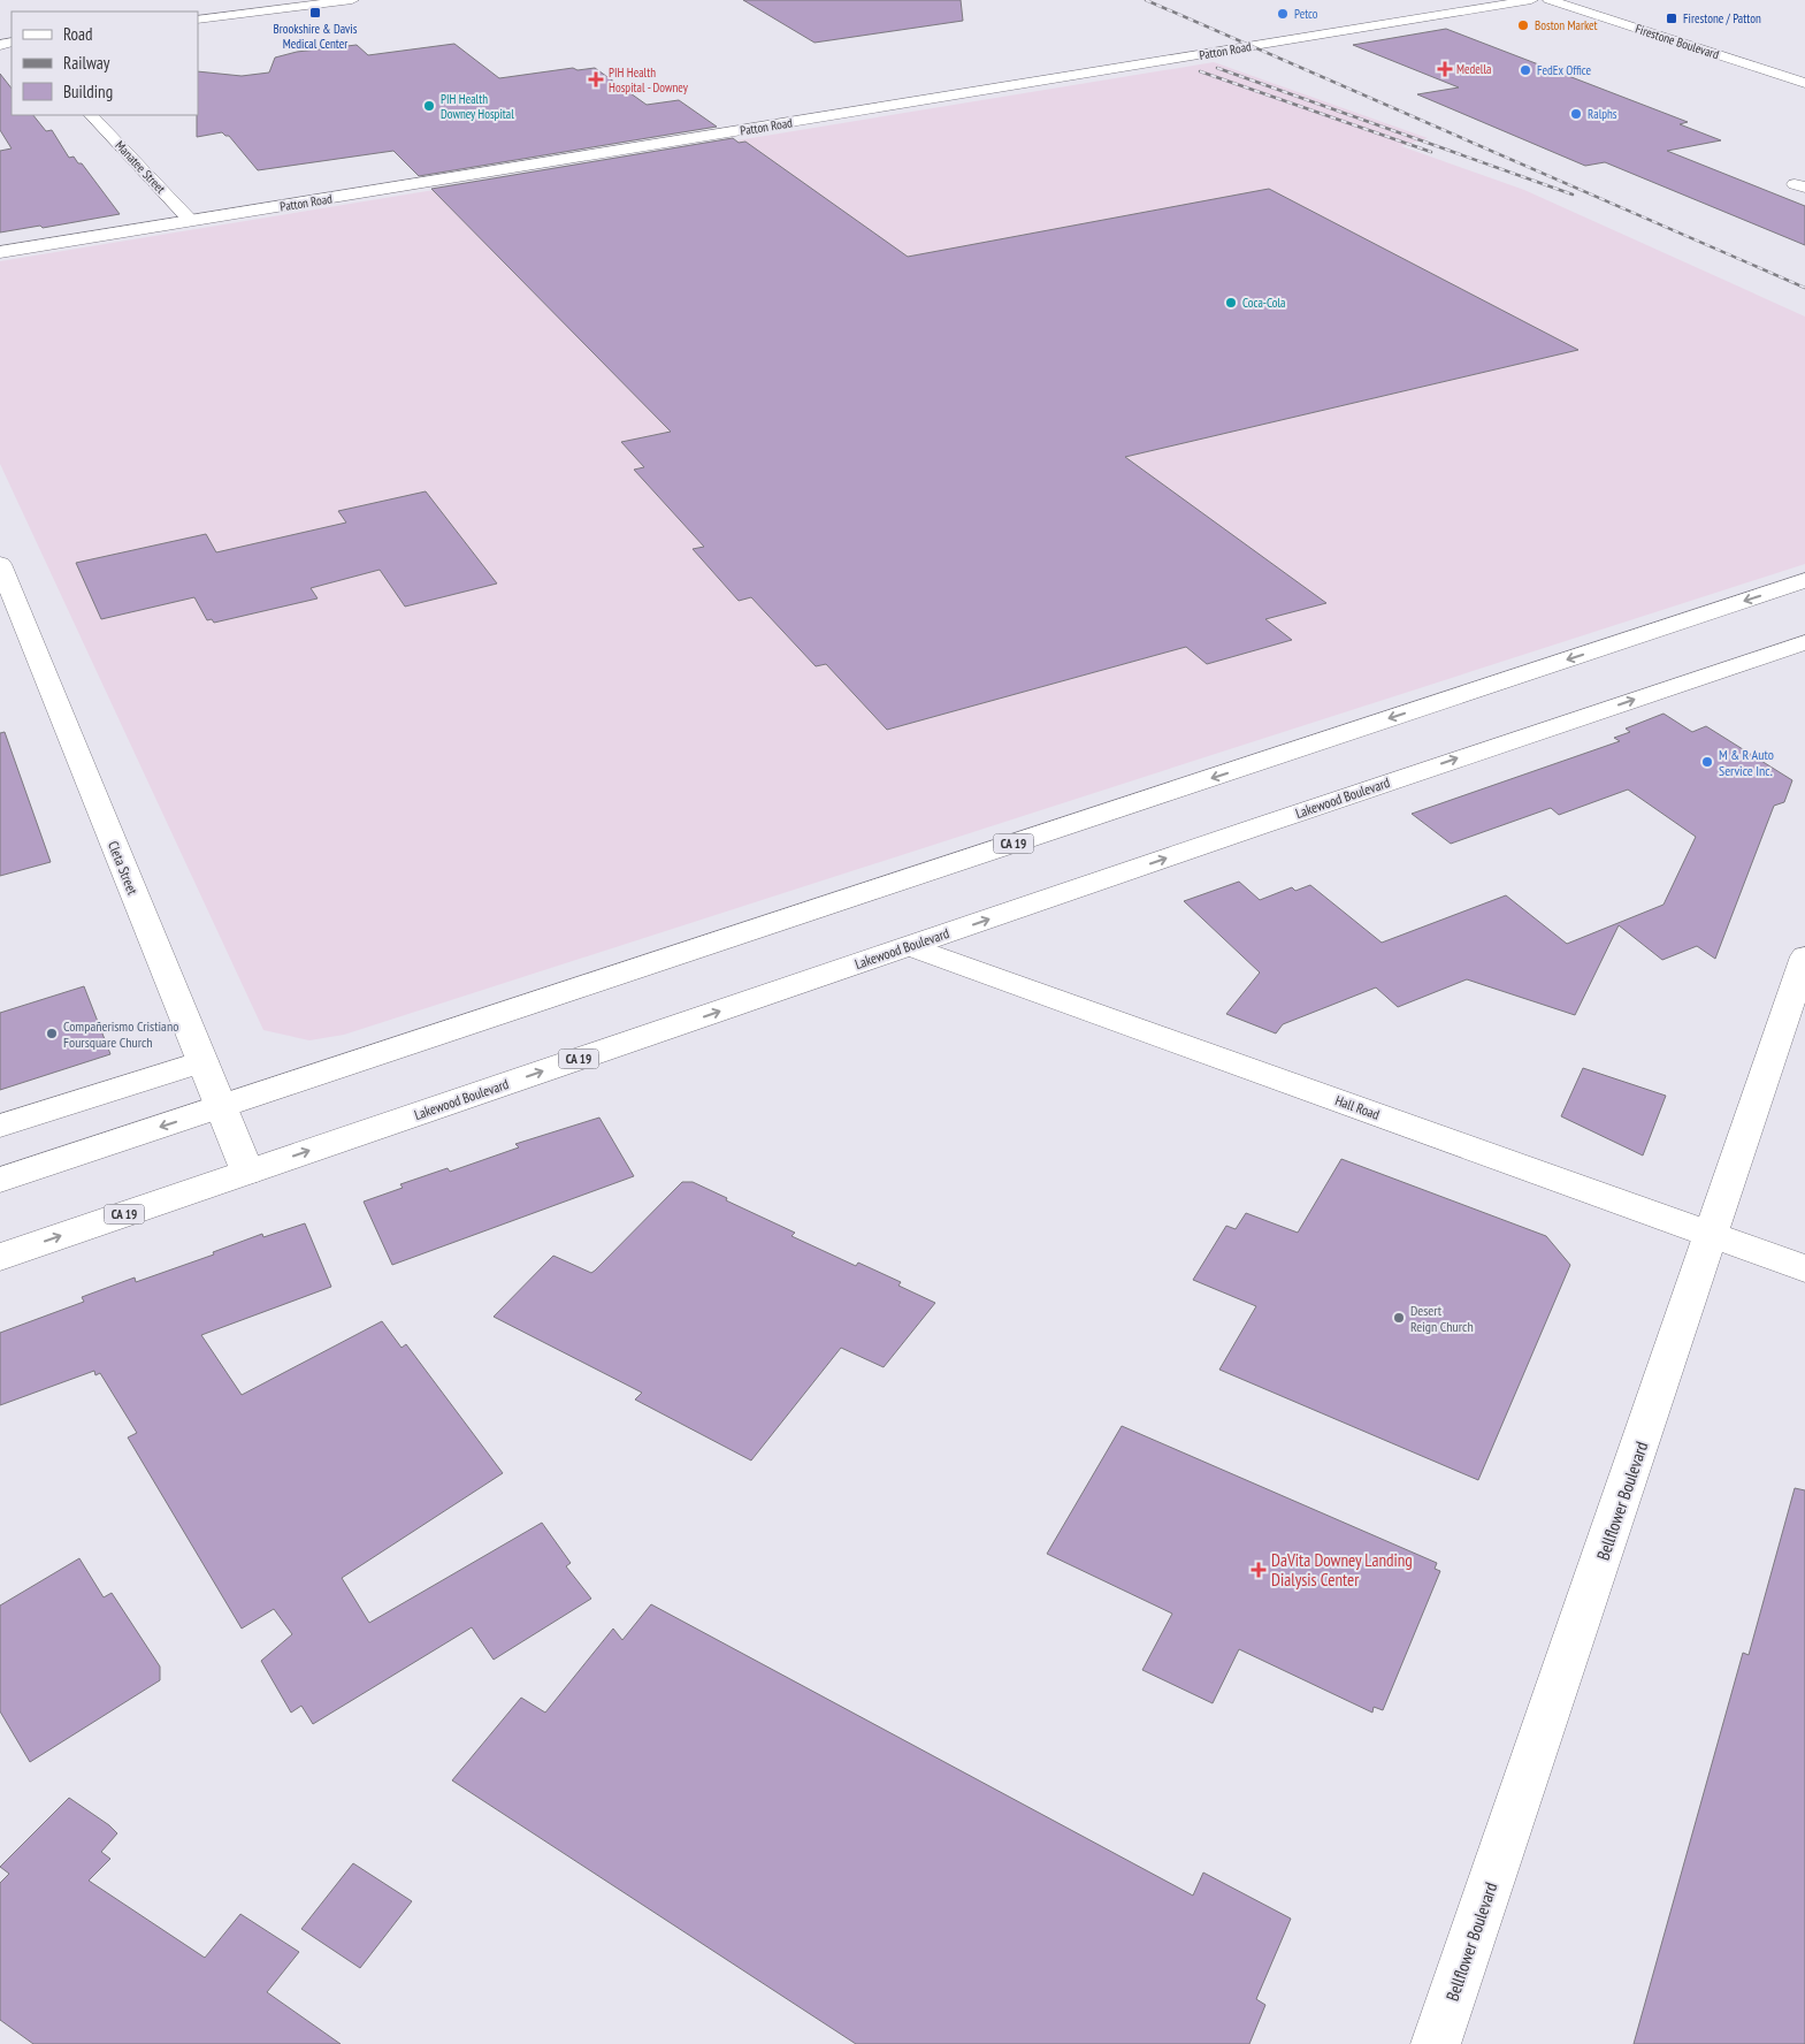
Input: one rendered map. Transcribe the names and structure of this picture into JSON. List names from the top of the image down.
{
  "streets": {
    "main road": [
      "Firestone Boulevard",
      "Patton Road",
      "Manatee Street",
      "Lakewood Boulevard",
      "CA 19",
      "Cleta Street",
      "Hall Road",
      "Bellflower Boulevard"
    ]
  },
  "crossings": [
    ["Patton Road", "Manatee Street"],
    ["Lakewood Boulevard", "Cleta Street"],
    ["Lakewood Boulevard", "Hall Road"],
    ["CA 19", "Cleta Street"],
    ["Hall Road", "Bellflower Boulevard"]
  ],
  "places": {
    "transit": ["Brookshire & Davis Medical Center", "Firestone / Patton"],
    "other": [
      "Petco",
      "Boston Market",
      "FedEx Office",
      "PIH Health Downey Hospital",
      "Ralphs",
      "Coca-Cola",
      "M & R Auto Service Inc.",
      "Compañerismo Cristiano Foursquare Church",
      "Desert Reign Church"
    ],
    "health": ["Medella", "PIH Health Hospital - Downey", "DaVita Downey Landing Dialysis Center"]
  },
  "legend": ["Road", "Railway", "Building"]
}
